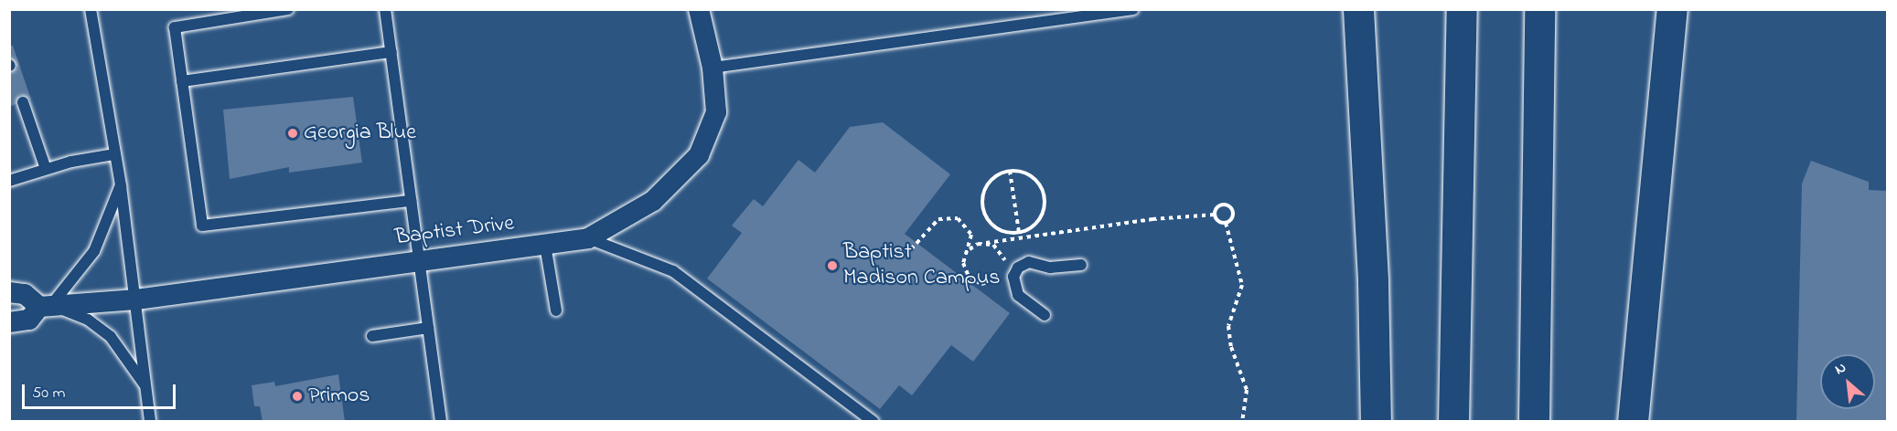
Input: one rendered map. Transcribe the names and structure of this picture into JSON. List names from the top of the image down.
{
  "streets": {
    "street": ["Baptist Drive"]
  },
  "places": ["Georgia Blue", "Baptist Madison Campus", "Primos"],
  "scale_bar": "50 m",
  "north": "top left"
}
